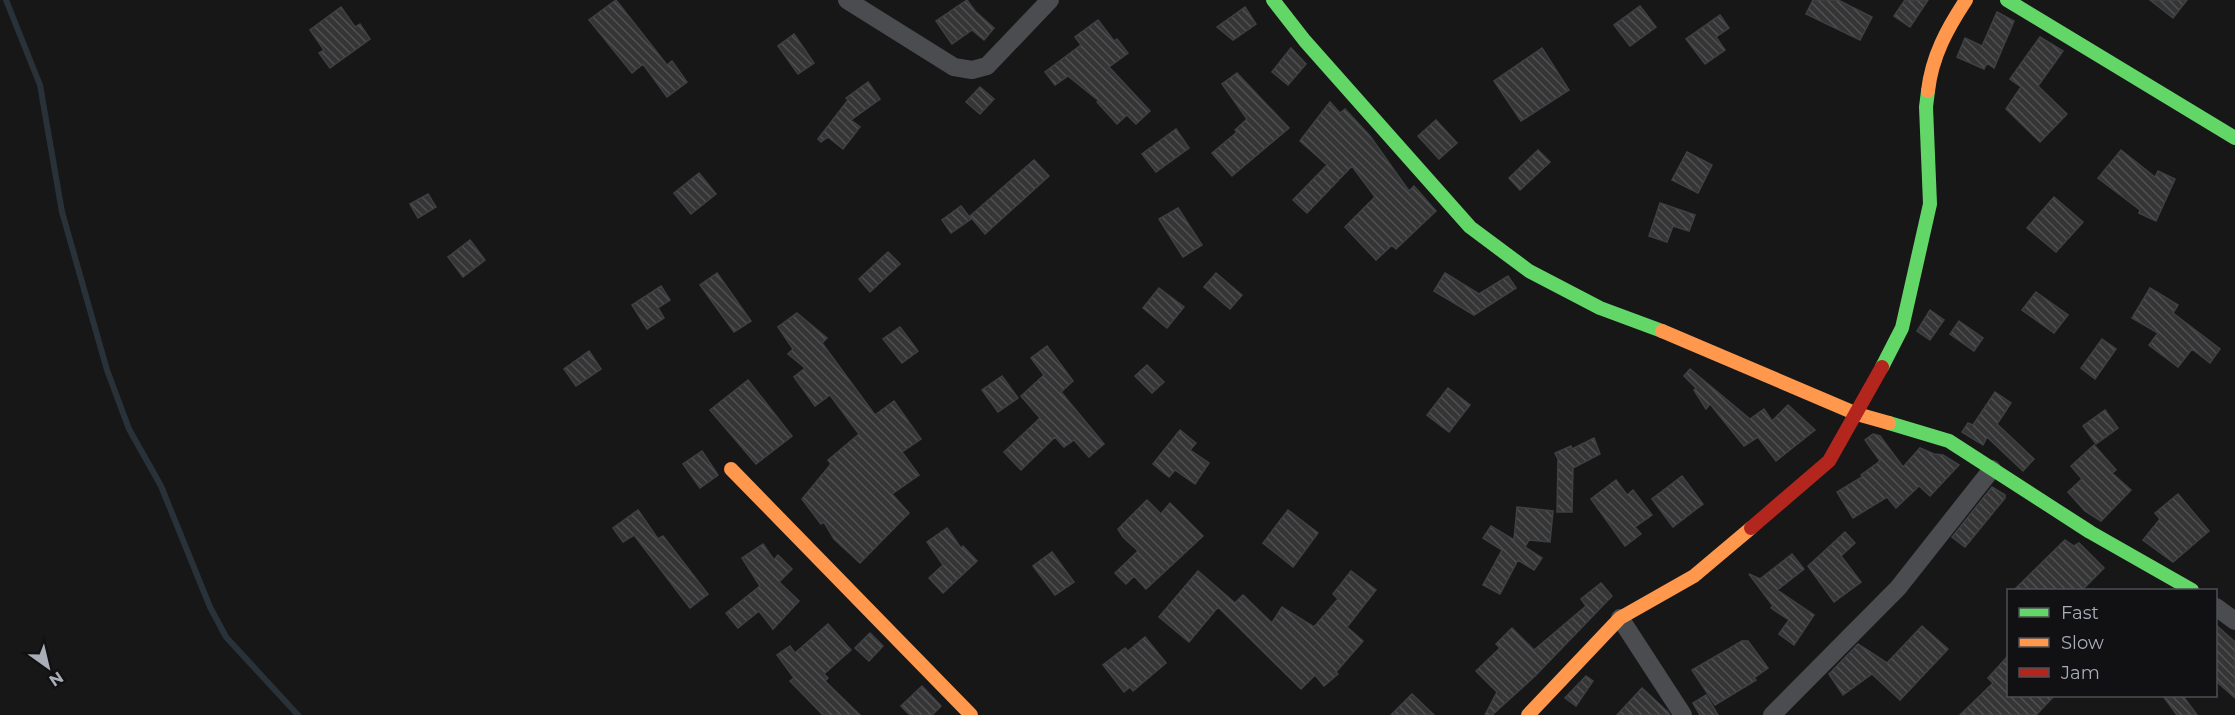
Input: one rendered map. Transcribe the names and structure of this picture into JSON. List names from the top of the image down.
{
  "legend": ["Fast", "Slow", "Jam"],
  "north": "bottom right"
}
